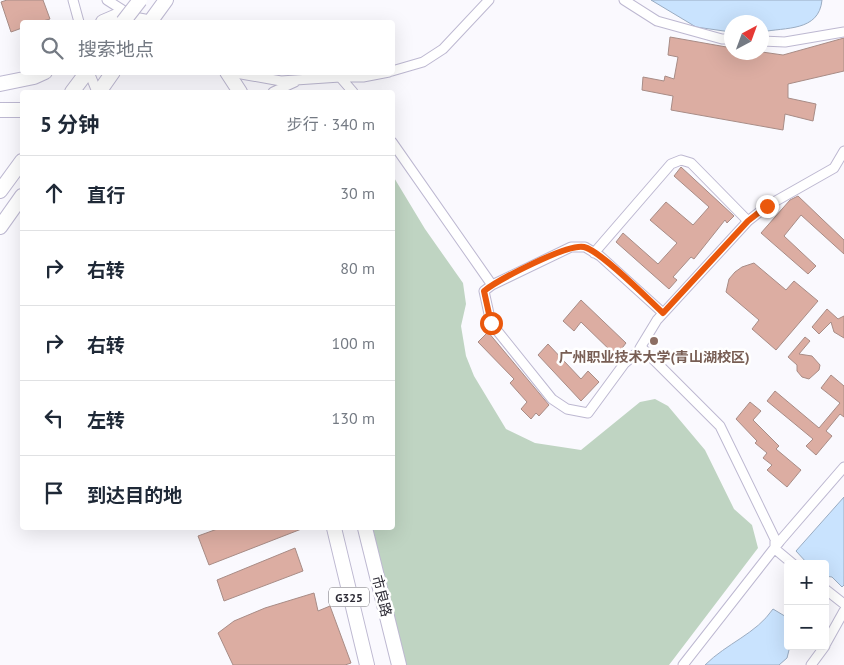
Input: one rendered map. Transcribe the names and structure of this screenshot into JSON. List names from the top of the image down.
{
  "streets": {
    "highway": ["市良路", "G325"]
  },
  "places": ["广州职业技术大学(青山湖校区)"],
  "north": "top right",
  "page": {
    "search": "搜索地点",
    "heading": ["5 分钟", "步行 · 340 m"],
    "list": [
      ["直行", "30 m"],
      ["右转", "80 m"],
      ["右转", "100 m"],
      ["左转", "130 m"],
      "到达目的地"
    ],
    "map_buttons": ["+", "−"]
  }
}
